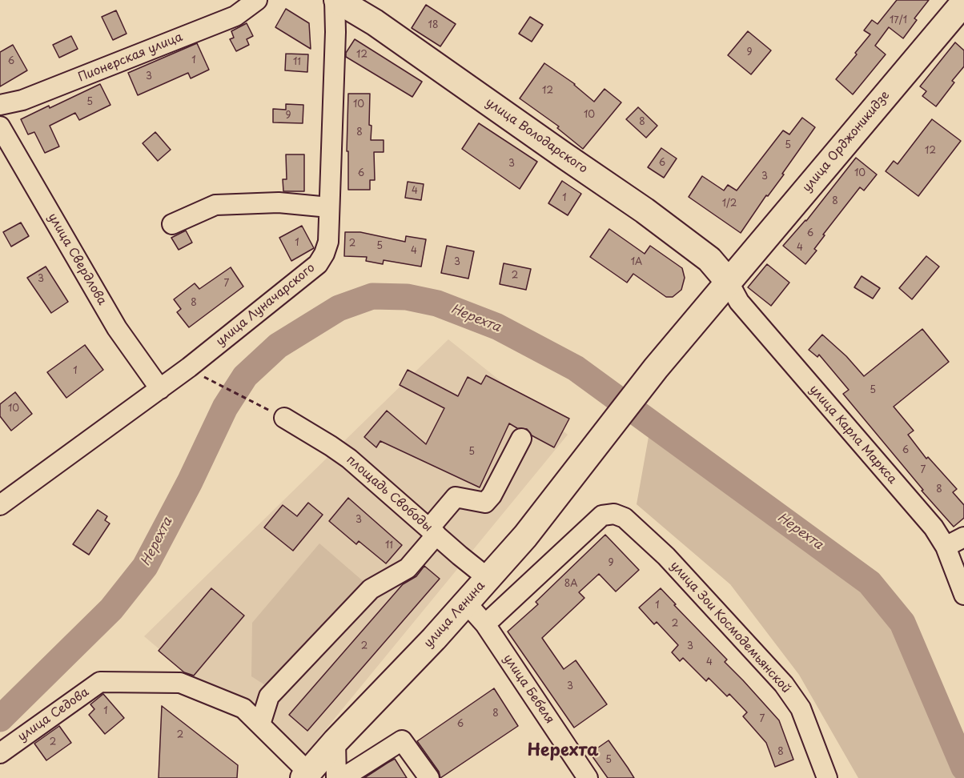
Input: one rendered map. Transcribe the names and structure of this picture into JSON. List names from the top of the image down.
{
  "streets": {
    "main road": ["улица Володарского", "улица Орджоникидзе", "улица Ленина"],
    "street": [
      "Пионерская улица",
      "улица Свердлова",
      "улица Луначарского",
      "улица Карла Маркса",
      "площадь Свободы",
      "улица Зои Космодемьянской",
      "улица Бебеля",
      "улица Седова"
    ]
  },
  "crossings": [
    ["улица Володарского", "улица Орджоникидзе"],
    ["улица Володарского", "улица Луначарского"],
    ["улица Володарского", "улица Карла Маркса"],
    ["улица Володарского", "улица Ленина"],
    ["улица Орджоникидзе", "улица Карла Маркса"],
    ["улица Орджоникидзе", "улица Ленина"],
    ["улица Свердлова", "улица Луначарского"],
    ["улица Карла Маркса", "улица Ленина"],
    ["площадь Свободы", "улица Ленина"],
    ["улица Ленина", "улица Бебеля"],
    ["улица Ленина", "улица Седова"],
    ["улица Зои Космодемьянской", "улица Бебеля"]
  ],
  "districts": ["Нерехта"],
  "water": ["Нерехта"],
  "house_numbers": [
    "17/1",
    "18",
    "9",
    "12",
    "1",
    "6",
    "11",
    "3",
    "12",
    "5",
    "10",
    "10",
    "9",
    "8",
    "8",
    "5",
    "12",
    "6",
    "3",
    "6",
    "10",
    "3",
    "4",
    "1",
    "8",
    "1/2",
    "6",
    "1",
    "2",
    "5",
    "4",
    "4",
    "3",
    "1А",
    "2",
    "3",
    "7",
    "8",
    "1",
    "5",
    "10",
    "6",
    "5",
    "7",
    "8",
    "3",
    "11",
    "9",
    "8А",
    "1",
    "2",
    "2",
    "3",
    "4",
    "3",
    "1",
    "8",
    "7",
    "6",
    "2",
    "2",
    "8",
    "5"
  ]
}
